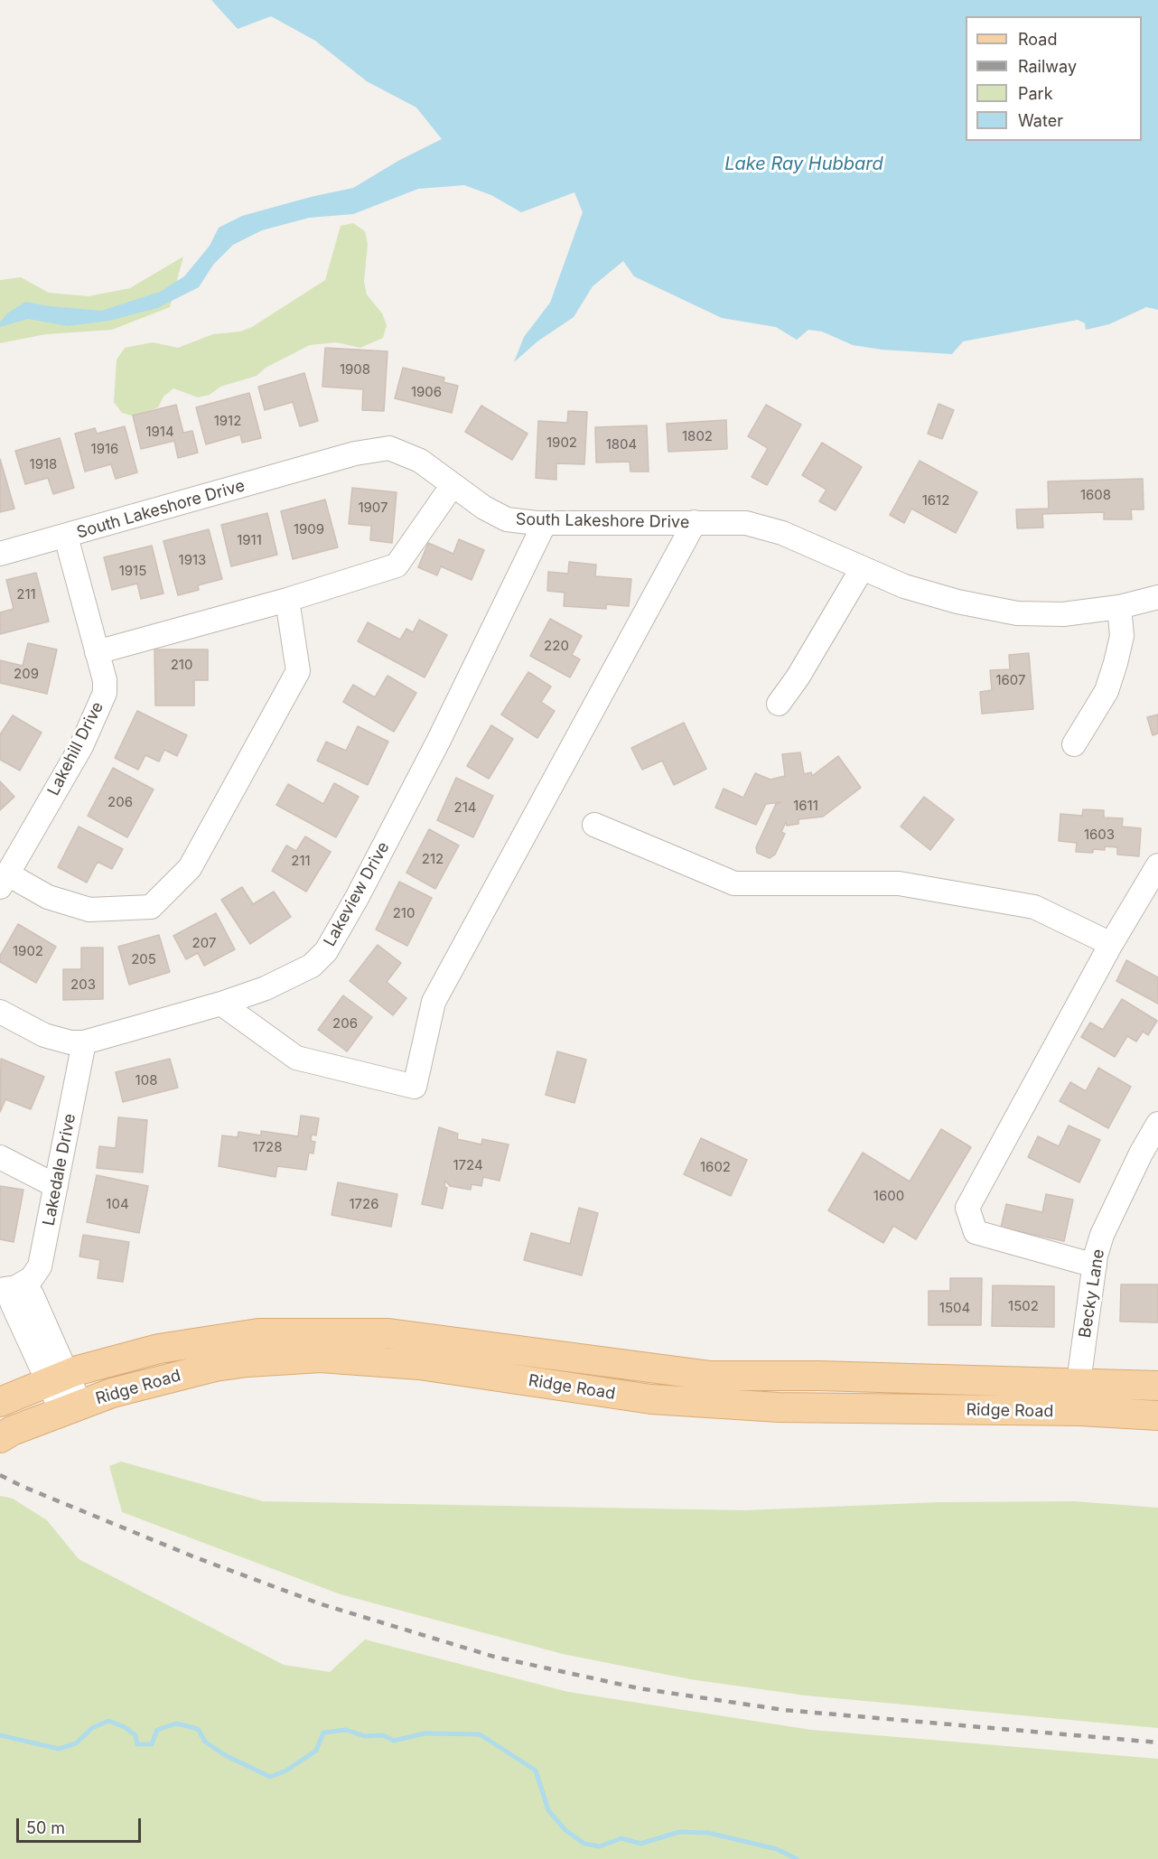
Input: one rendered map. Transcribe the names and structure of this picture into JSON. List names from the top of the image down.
{
  "streets": {
    "main road": ["Ridge Road"],
    "street": [
      "South Lakeshore Drive",
      "Lakehill Drive",
      "Lakeview Drive",
      "Lakedale Drive",
      "Becky Lane"
    ]
  },
  "crossings": [
    ["South Lakeshore Drive", "Lakehill Drive"],
    ["South Lakeshore Drive", "Lakeview Drive"],
    ["Lakeview Drive", "Lakedale Drive"],
    ["Lakedale Drive", "Ridge Road"],
    ["Becky Lane", "Ridge Road"]
  ],
  "water": ["Lake Ray Hubbard"],
  "house_numbers": [
    "1908",
    "1906",
    "1912",
    "1914",
    "1802",
    "1902",
    "1804",
    "1916",
    "1918",
    "1608",
    "1612",
    "1907",
    "1909",
    "1911",
    "1913",
    "1915",
    "211",
    "220",
    "210",
    "209",
    "1607",
    "206",
    "1611",
    "214",
    "1603",
    "212",
    "211",
    "210",
    "207",
    "1902",
    "205",
    "203",
    "206",
    "108",
    "1728",
    "1724",
    "1602",
    "1600",
    "104",
    "1726",
    "1502",
    "1504"
  ],
  "legend": [
    "Road",
    "Railway",
    "Park",
    "Water"
  ],
  "scale_bar": "50 m"
}
